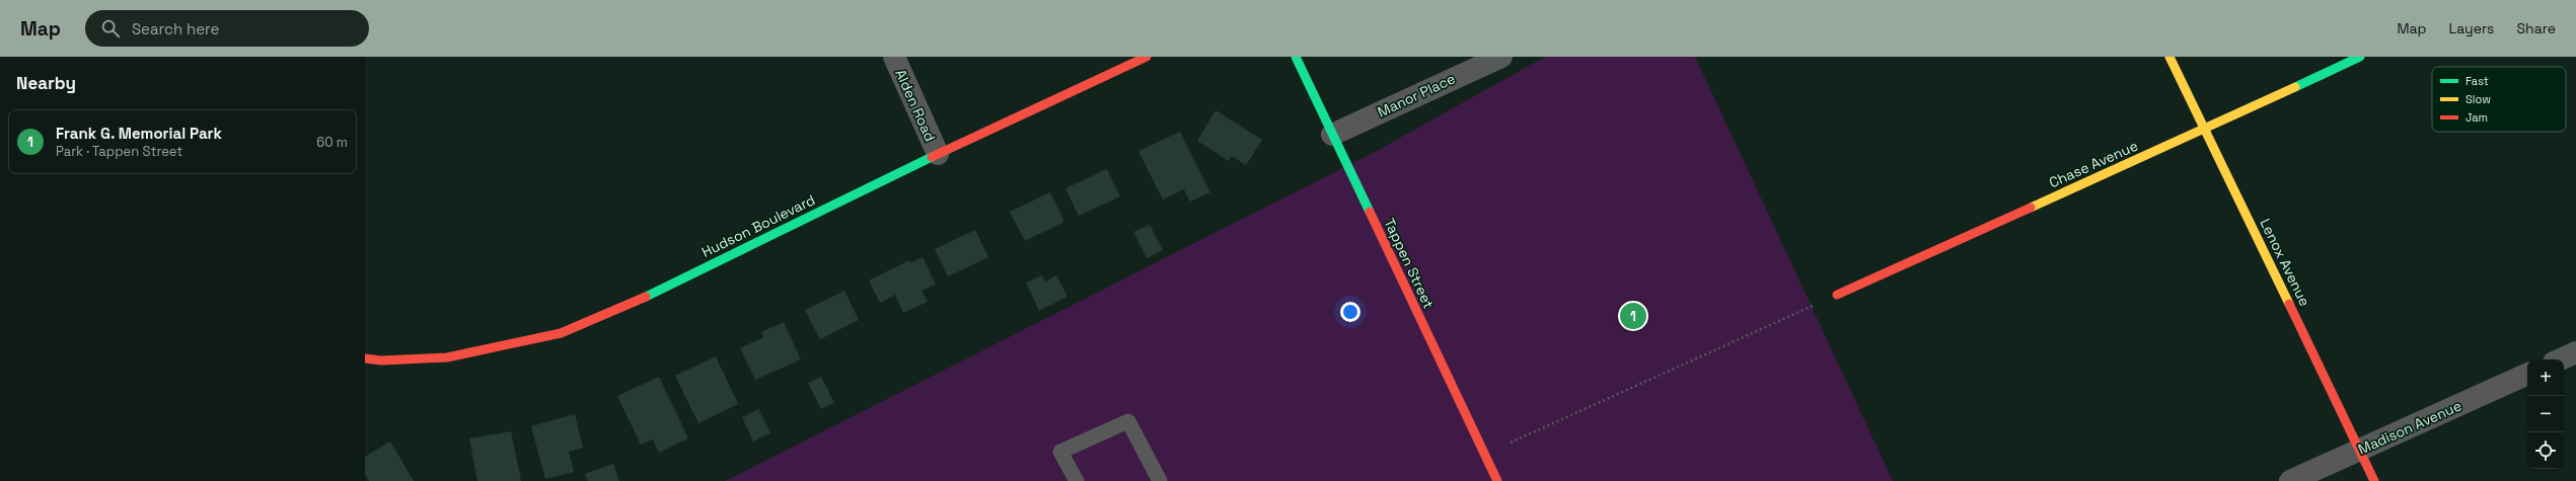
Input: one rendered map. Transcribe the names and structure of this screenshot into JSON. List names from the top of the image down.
{
  "streets": {
    "street": [
      "Manor Place",
      "Alden Road",
      "Chase Avenue",
      "Hudson Boulevard",
      "Lenox Avenue",
      "Tappen Street",
      "Madison Avenue"
    ]
  },
  "crossings": [
    ["Manor Place", "Tappen Street"],
    ["Alden Road", "Hudson Boulevard"],
    ["Chase Avenue", "Lenox Avenue"],
    ["Lenox Avenue", "Madison Avenue"]
  ],
  "legend": ["Fast", "Slow", "Jam"],
  "page": {
    "header": "Map",
    "search": "Search here",
    "nav": ["Map", "Layers", "Share"],
    "heading": "Nearby",
    "list": [
      {
        "mark": "1",
        "name": "Frank G. Memorial Park",
        "note": "Park · Tappen Street",
        "value": "60 m"
      }
    ],
    "pins": "1",
    "map_buttons": ["+", "−"]
  }
}
